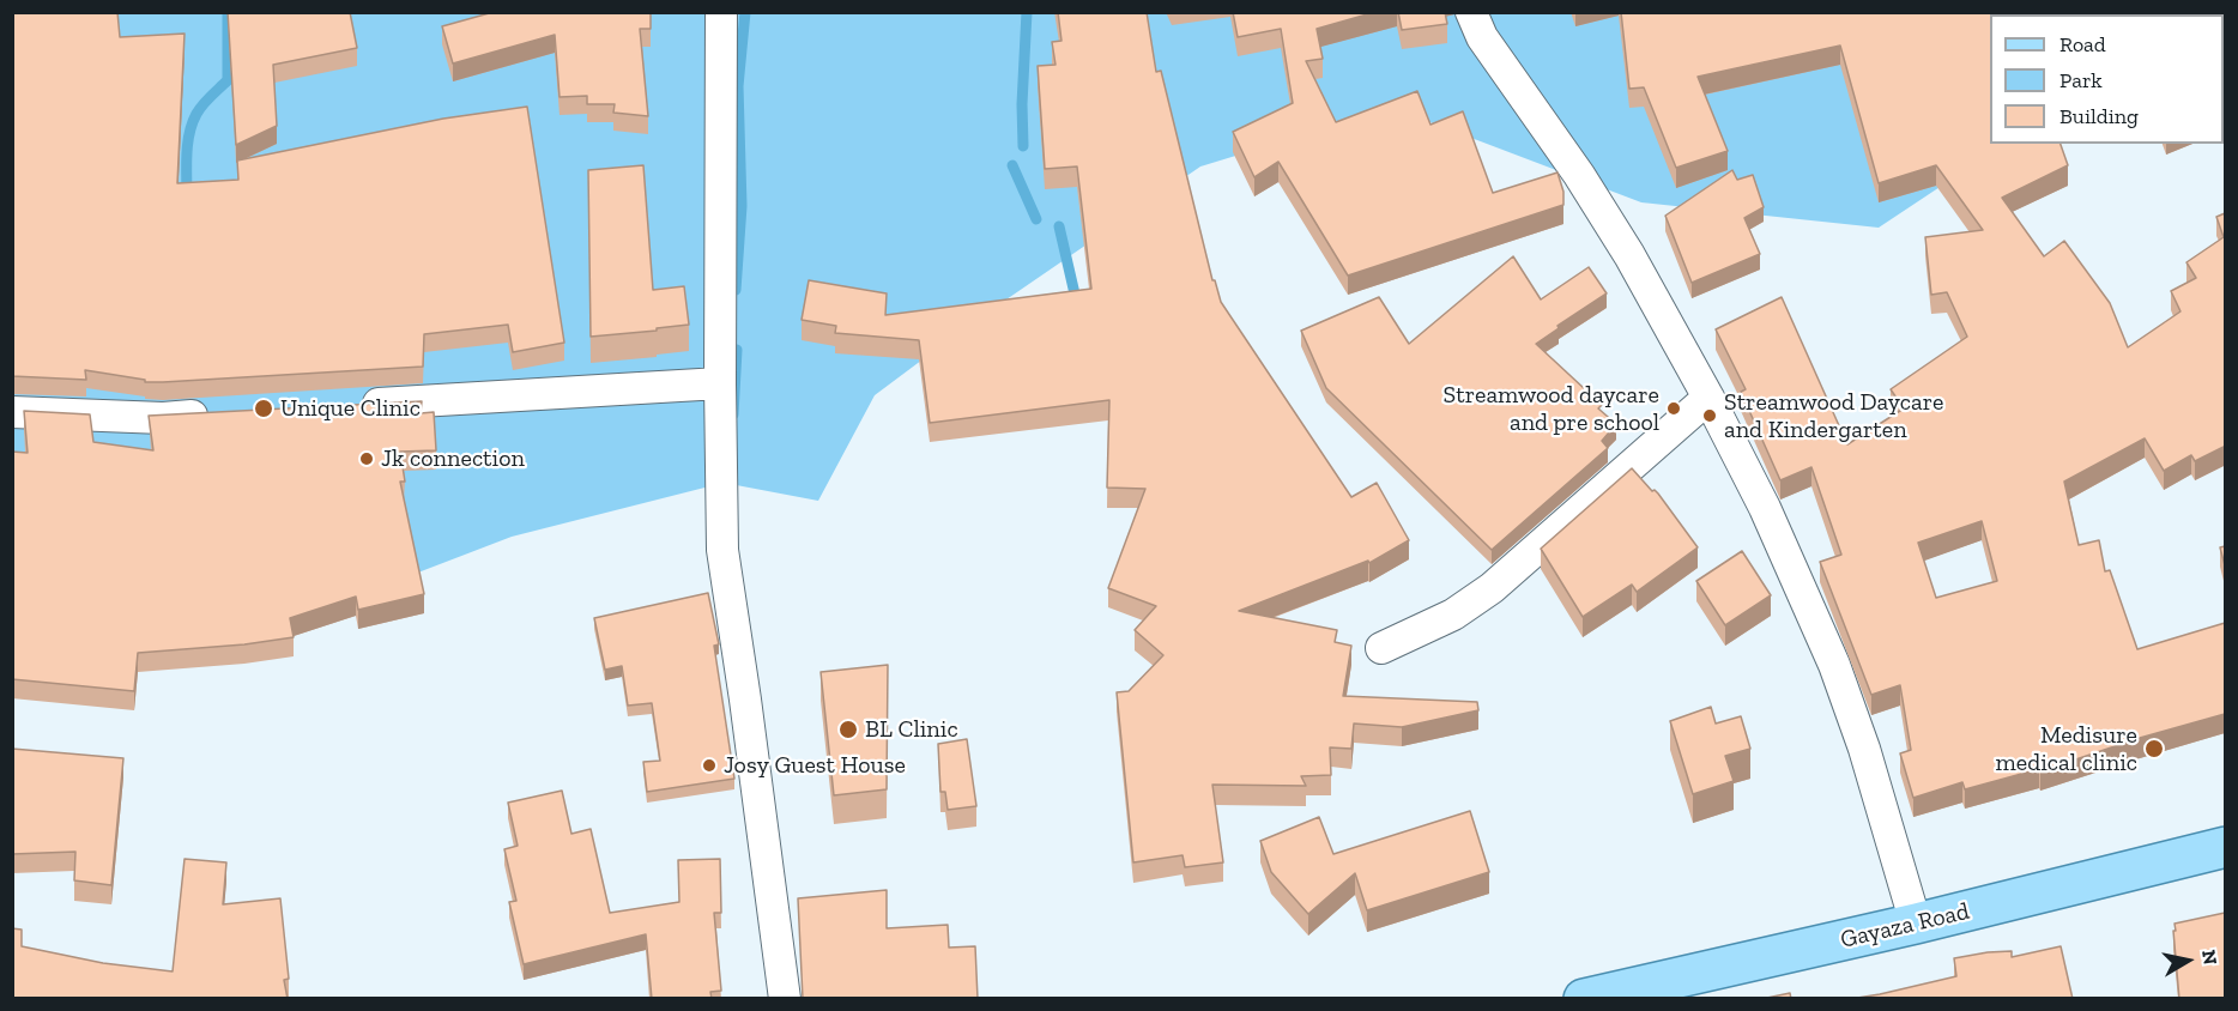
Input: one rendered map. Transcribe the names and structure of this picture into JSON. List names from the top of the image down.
{
  "streets": {
    "main road": ["Gayaza Road"]
  },
  "places": [
    "Unique Clinic",
    "Streamwood daycare and pre school",
    "Streamwood Daycare and Kindergarten",
    "Jk connection",
    "BL Clinic",
    "Medisure medical clinic",
    "Josy Guest House"
  ],
  "legend": ["Road", "Park", "Building"],
  "north": "right"
}
